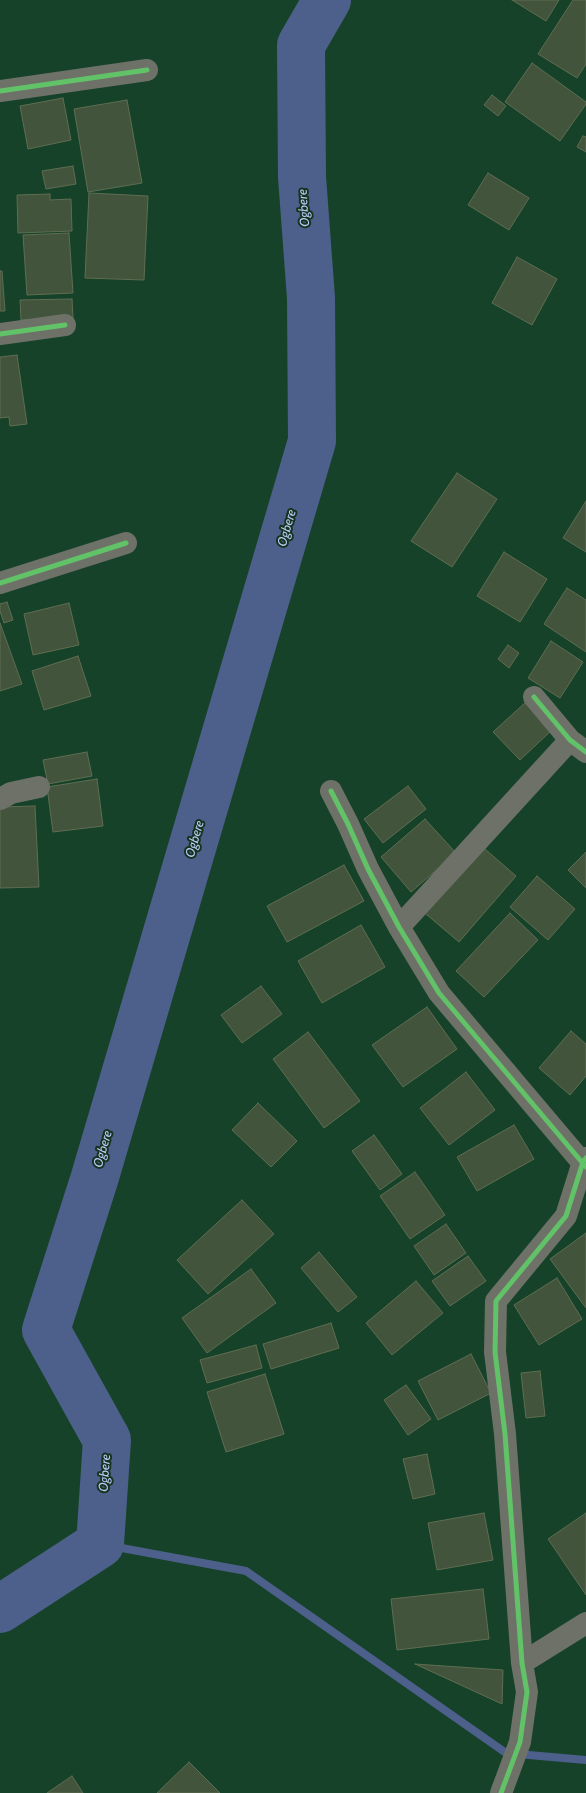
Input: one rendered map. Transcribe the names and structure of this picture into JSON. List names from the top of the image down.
{
  "water": ["Ogbere"]
}
